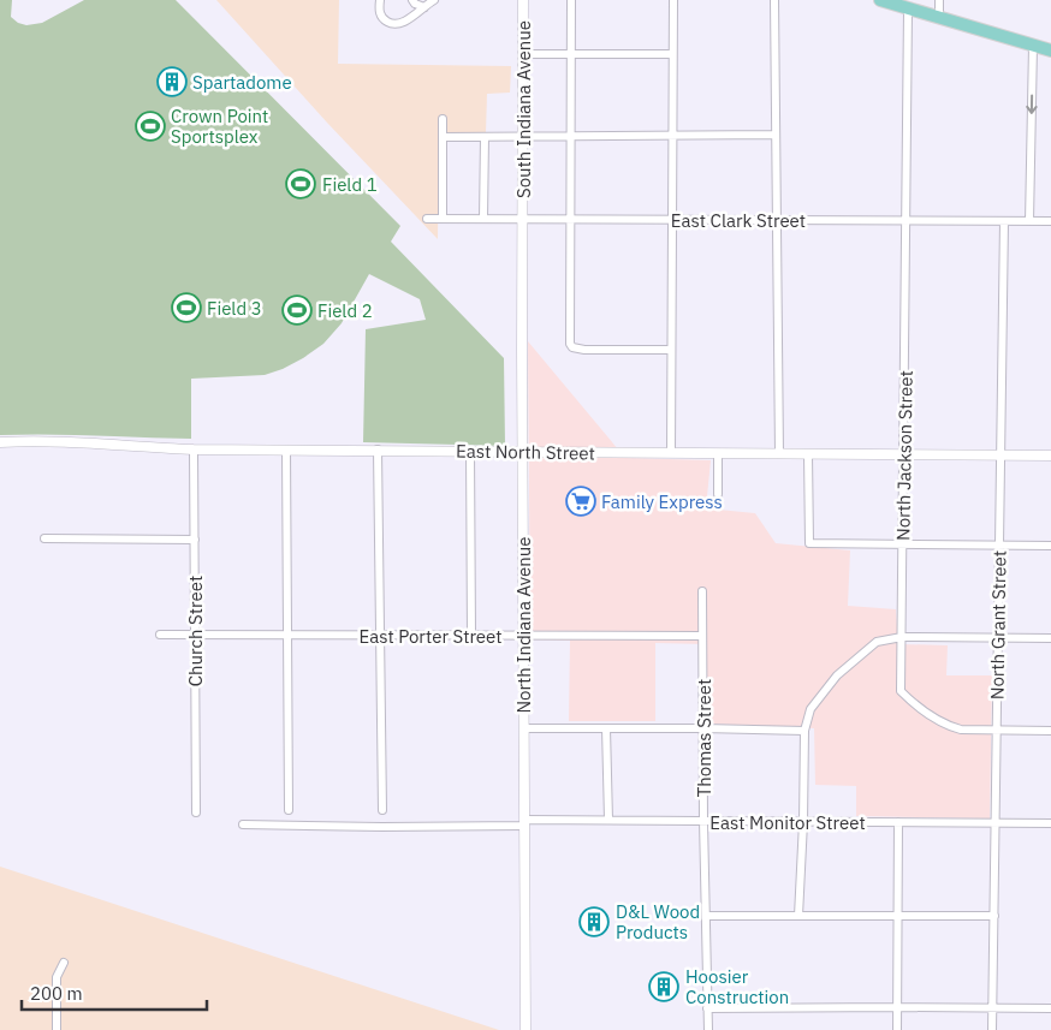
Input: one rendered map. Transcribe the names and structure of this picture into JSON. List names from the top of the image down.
{
  "streets": {
    "street": [
      "South Indiana Avenue",
      "East Clark Street",
      "East North Street",
      "North Jackson Street",
      "North Indiana Avenue",
      "North Grant Street",
      "Church Street",
      "East Porter Street",
      "Thomas Street",
      "East Monitor Street"
    ]
  },
  "crossings": [
    ["South Indiana Avenue", "East Clark Street"],
    ["South Indiana Avenue", "North Indiana Avenue"],
    ["East Clark Street", "North Jackson Street"],
    ["East Clark Street", "North Indiana Avenue"],
    ["East Clark Street", "North Grant Street"],
    ["East North Street", "North Jackson Street"],
    ["East North Street", "North Indiana Avenue"],
    ["East North Street", "North Grant Street"],
    ["East North Street", "Church Street"],
    ["North Jackson Street", "North Grant Street"],
    ["North Indiana Avenue", "East Porter Street"],
    ["North Indiana Avenue", "East Monitor Street"],
    ["North Grant Street", "East Monitor Street"],
    ["Church Street", "East Porter Street"],
    ["East Porter Street", "Thomas Street"],
    ["Thomas Street", "East Monitor Street"]
  ],
  "places": {
    "building": ["Spartadome", "D&L Wood Products", "Hoosier Construction"],
    "sports": [
      "Crown Point Sportsplex",
      "Field 1",
      "Field 3",
      "Field 2"
    ],
    "supermarket": ["Family Express"]
  },
  "scale_bar": "200 m"
}
